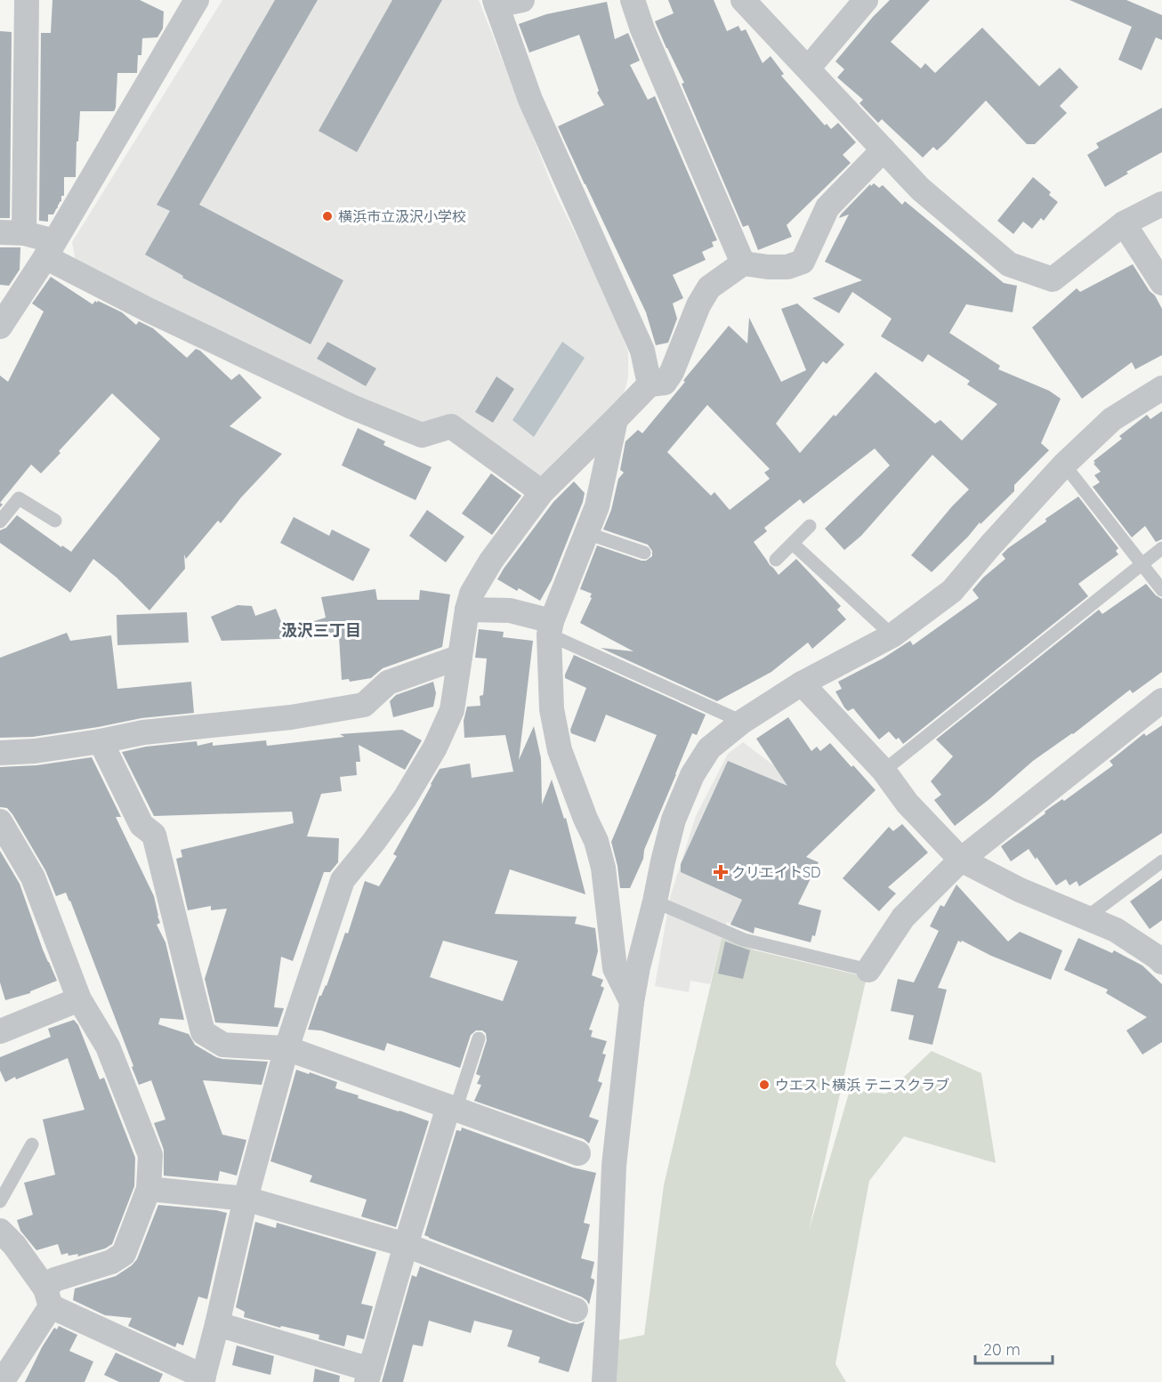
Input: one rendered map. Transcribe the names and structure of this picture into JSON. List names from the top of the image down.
{
  "districts": ["汲沢三丁目"],
  "places": {
    "other": ["横浜市立汲沢小学校", "ウエスト横浜 テニスクラブ"],
    "health": ["クリエイトSD"]
  },
  "scale_bar": "20 m"
}
